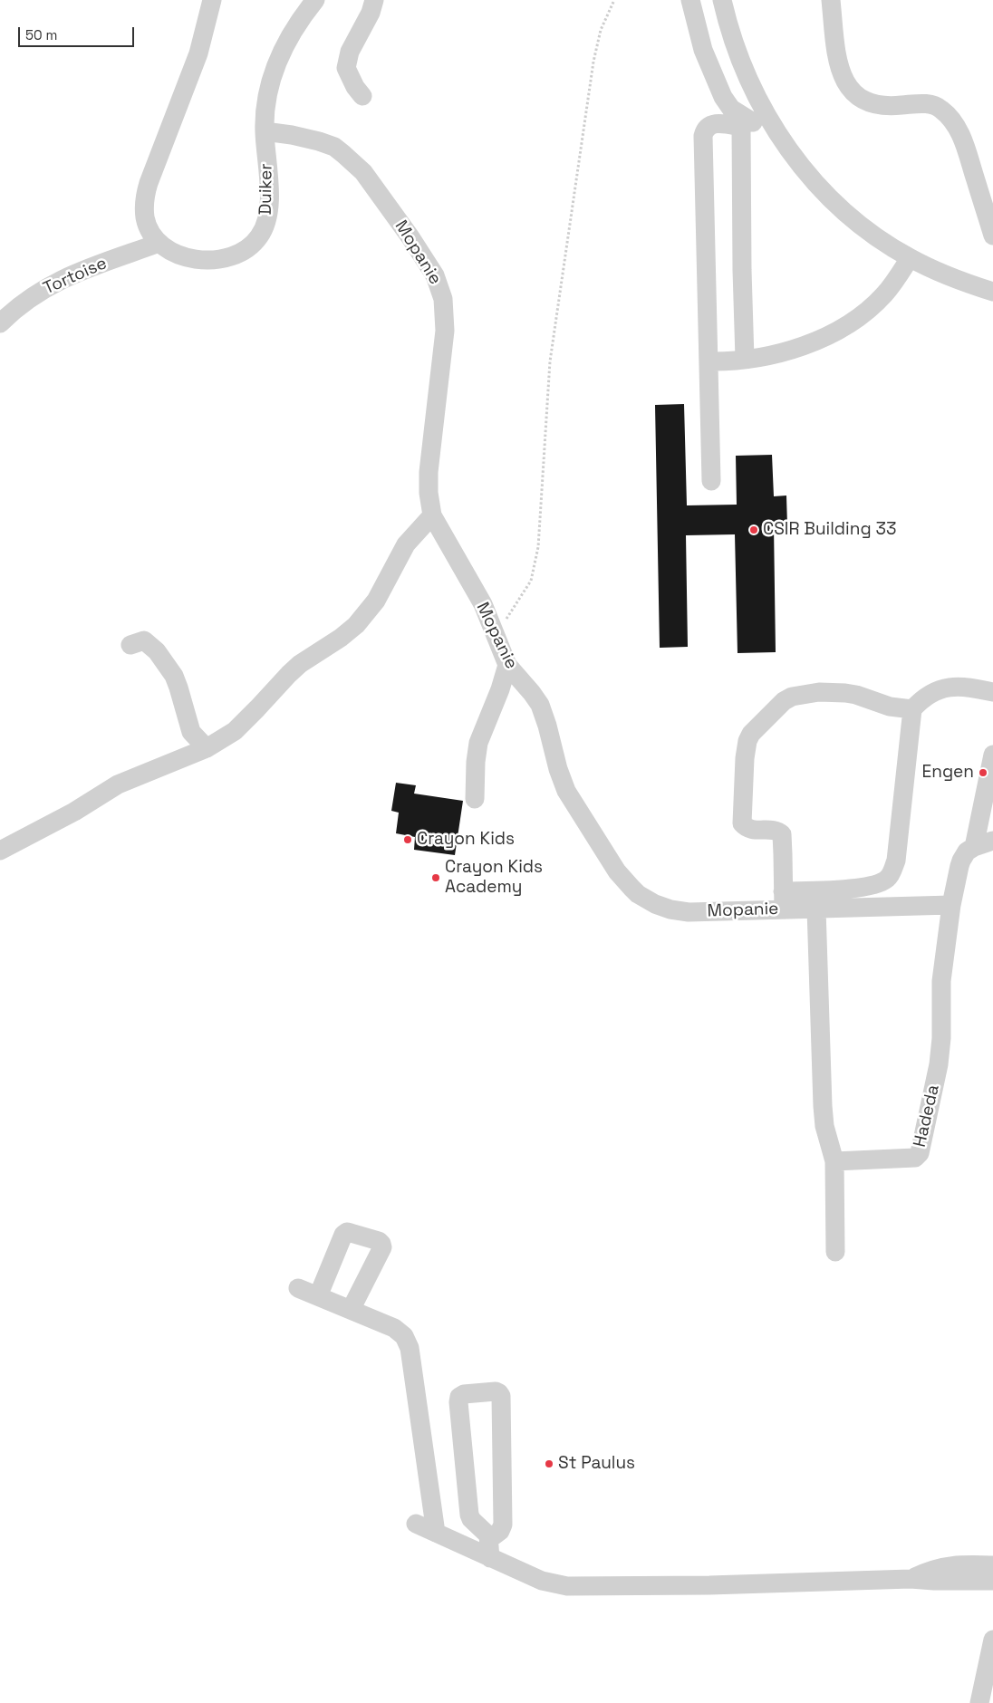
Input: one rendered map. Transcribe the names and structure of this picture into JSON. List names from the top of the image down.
{
  "streets": {
    "street": [
      "Duiker",
      "Mopanie",
      "Tortoise",
      "Hadeda"
    ]
  },
  "crossings": [
    ["Duiker", "Mopanie"],
    ["Duiker", "Tortoise"],
    ["Mopanie", "Hadeda"]
  ],
  "places": [
    "CSIR Building 33",
    "Engen",
    "Crayon Kids",
    "Crayon Kids Academy",
    "St Paulus"
  ],
  "scale_bar": "50 m"
}
